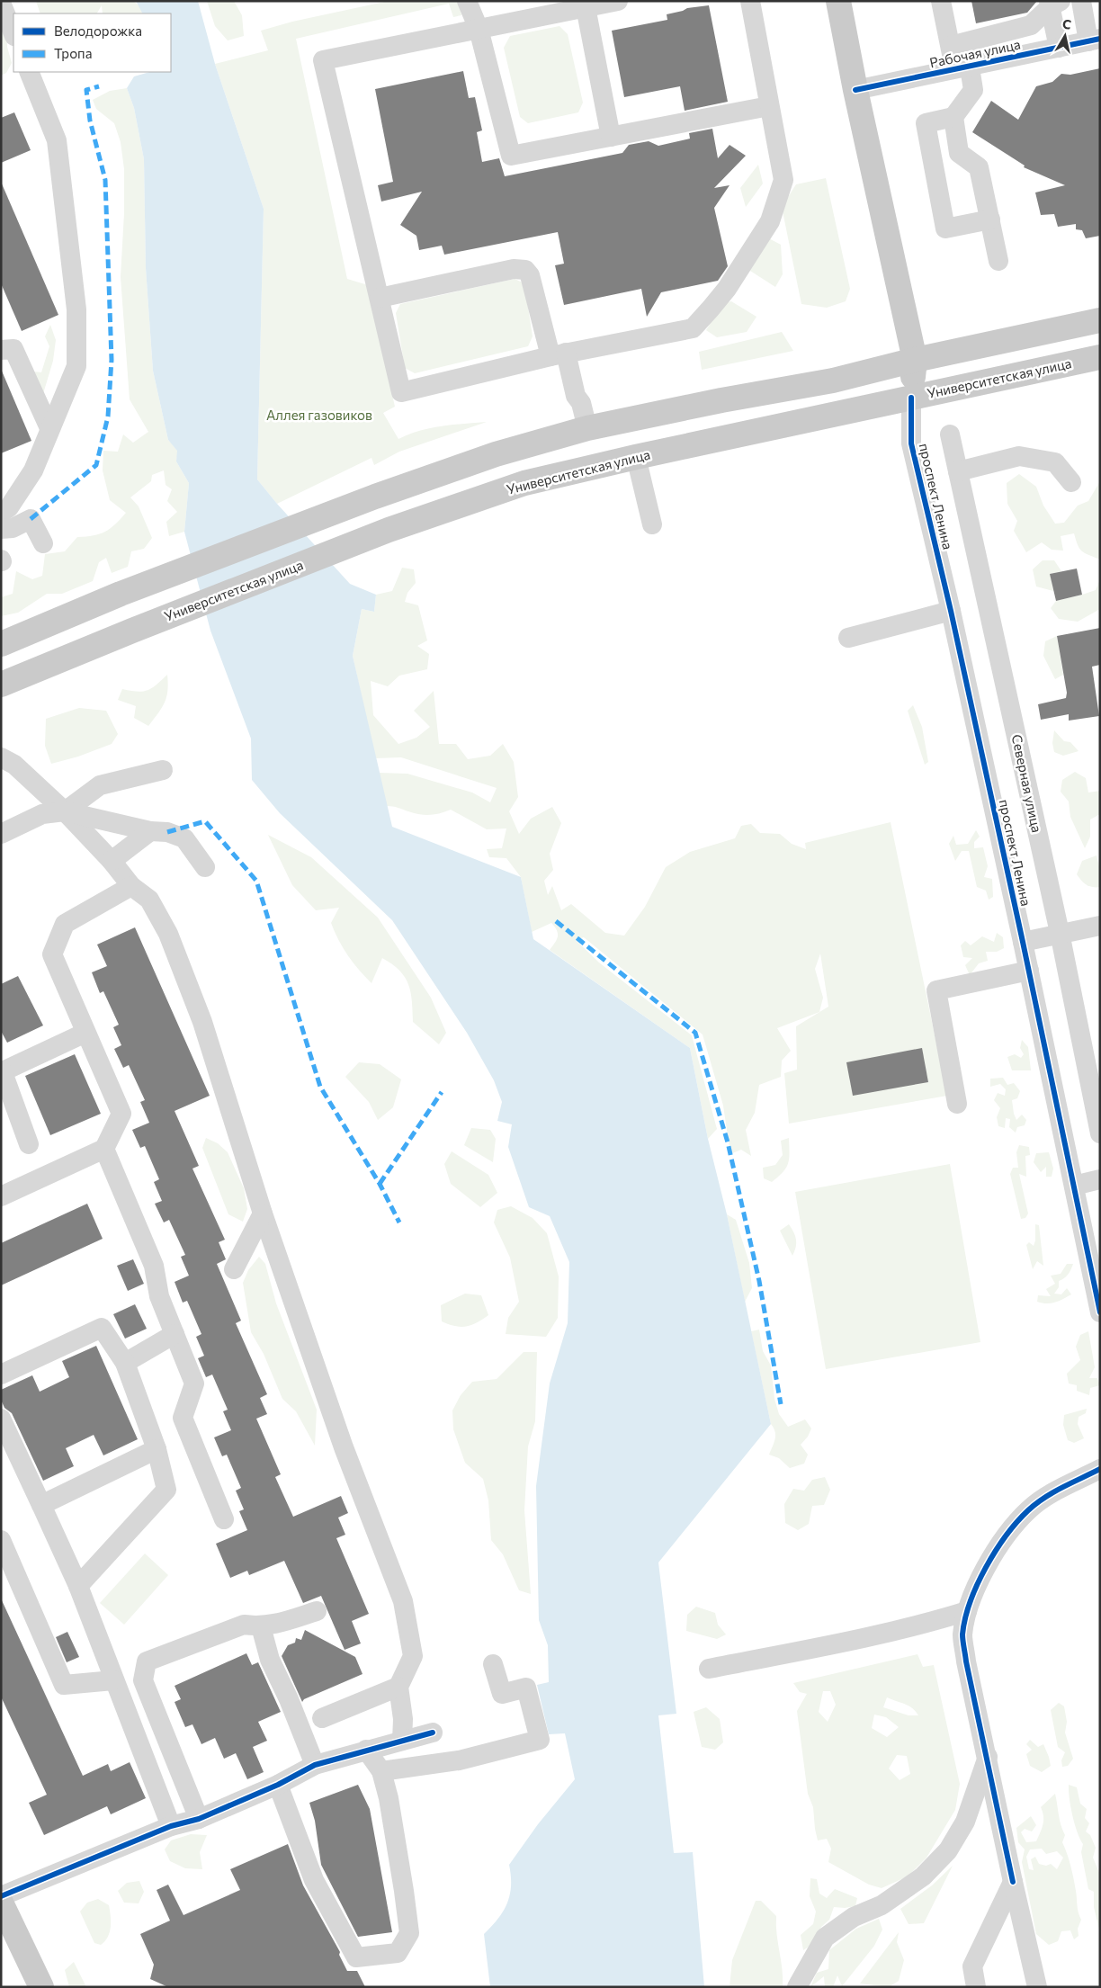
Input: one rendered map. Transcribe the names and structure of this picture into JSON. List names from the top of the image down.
{
  "streets": {
    "main road": ["Университетская улица", "проспект Ленина"],
    "street": ["Рабочая улица", "Северная улица"]
  },
  "crossings": [
    ["Рабочая улица", "проспект Ленина"],
    ["Университетская улица", "проспект Ленина"]
  ],
  "parks": ["Аллея газовиков"],
  "legend": ["Велодорожка", "Тропа"],
  "north": "top"
}
